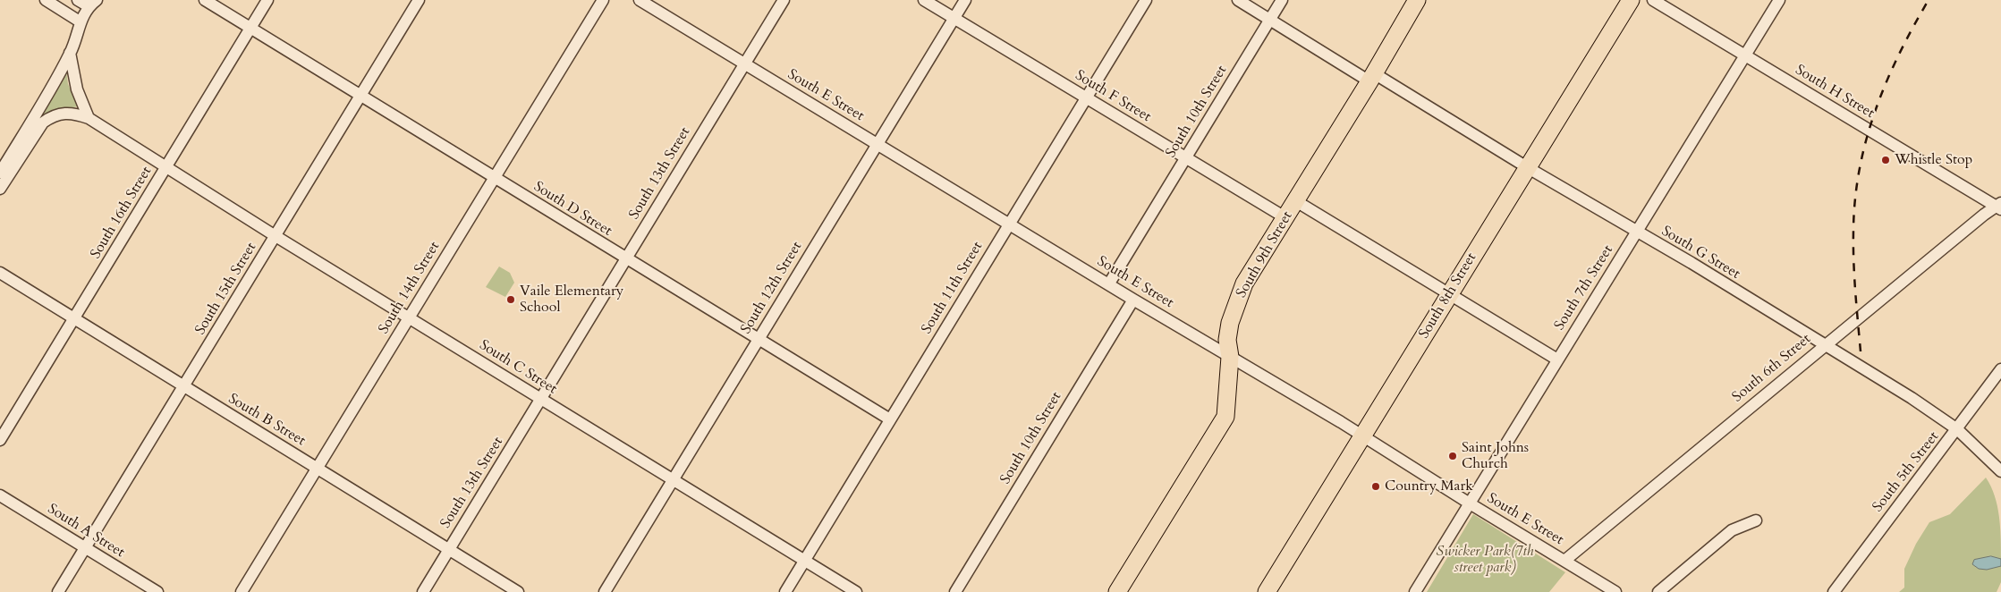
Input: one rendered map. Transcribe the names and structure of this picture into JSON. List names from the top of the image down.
{
  "streets": {
    "highway": ["South 9th Street", "South 8th Street"],
    "street": [
      "South H Street",
      "South E Street",
      "South F Street",
      "South 10th Street",
      "South 13th Street",
      "South D Street",
      "South 16th Street",
      "South G Street",
      "South 14th Street",
      "South 12th Street",
      "South 11th Street",
      "South 7th Street",
      "South 15th Street",
      "South C Street",
      "South 6th Street",
      "South B Street",
      "South 5th Street",
      "South A Street"
    ]
  },
  "crossings": [
    ["South H Street", "South 7th Street"],
    ["South H Street", "South 6th Street"],
    ["South E Street", "South 10th Street"],
    ["South E Street", "South 13th Street"],
    ["South E Street", "South 9th Street"],
    ["South E Street", "South 12th Street"],
    ["South E Street", "South 11th Street"],
    ["South E Street", "South 7th Street"],
    ["South E Street", "South 8th Street"],
    ["South E Street", "South 6th Street"],
    ["South F Street", "South 10th Street"],
    ["South F Street", "South 9th Street"],
    ["South F Street", "South 12th Street"],
    ["South F Street", "South 11th Street"],
    ["South 10th Street", "South G Street"],
    ["South 13th Street", "South D Street"],
    ["South 13th Street", "South C Street"],
    ["South 13th Street", "South B Street"],
    ["South D Street", "South 16th Street"],
    ["South D Street", "South 14th Street"],
    ["South D Street", "South 12th Street"],
    ["South D Street", "South 11th Street"],
    ["South D Street", "South 15th Street"],
    ["South 16th Street", "South C Street"],
    ["South 16th Street", "South B Street"],
    ["South G Street", "South 9th Street"],
    ["South G Street", "South 7th Street"],
    ["South G Street", "South 8th Street"],
    ["South G Street", "South 6th Street"],
    ["South G Street", "South 5th Street"],
    ["South 14th Street", "South C Street"],
    ["South 14th Street", "South B Street"],
    ["South 12th Street", "South C Street"],
    ["South 11th Street", "South C Street"],
    ["South 15th Street", "South C Street"],
    ["South 15th Street", "South B Street"],
    ["South 15th Street", "South A Street"]
  ],
  "parks": ["Swicker Park(7th street park)"],
  "places": [
    "Whistle Stop",
    "Vaile Elementary School",
    "Saint Johns Church",
    "Country Mark"
  ]
}
